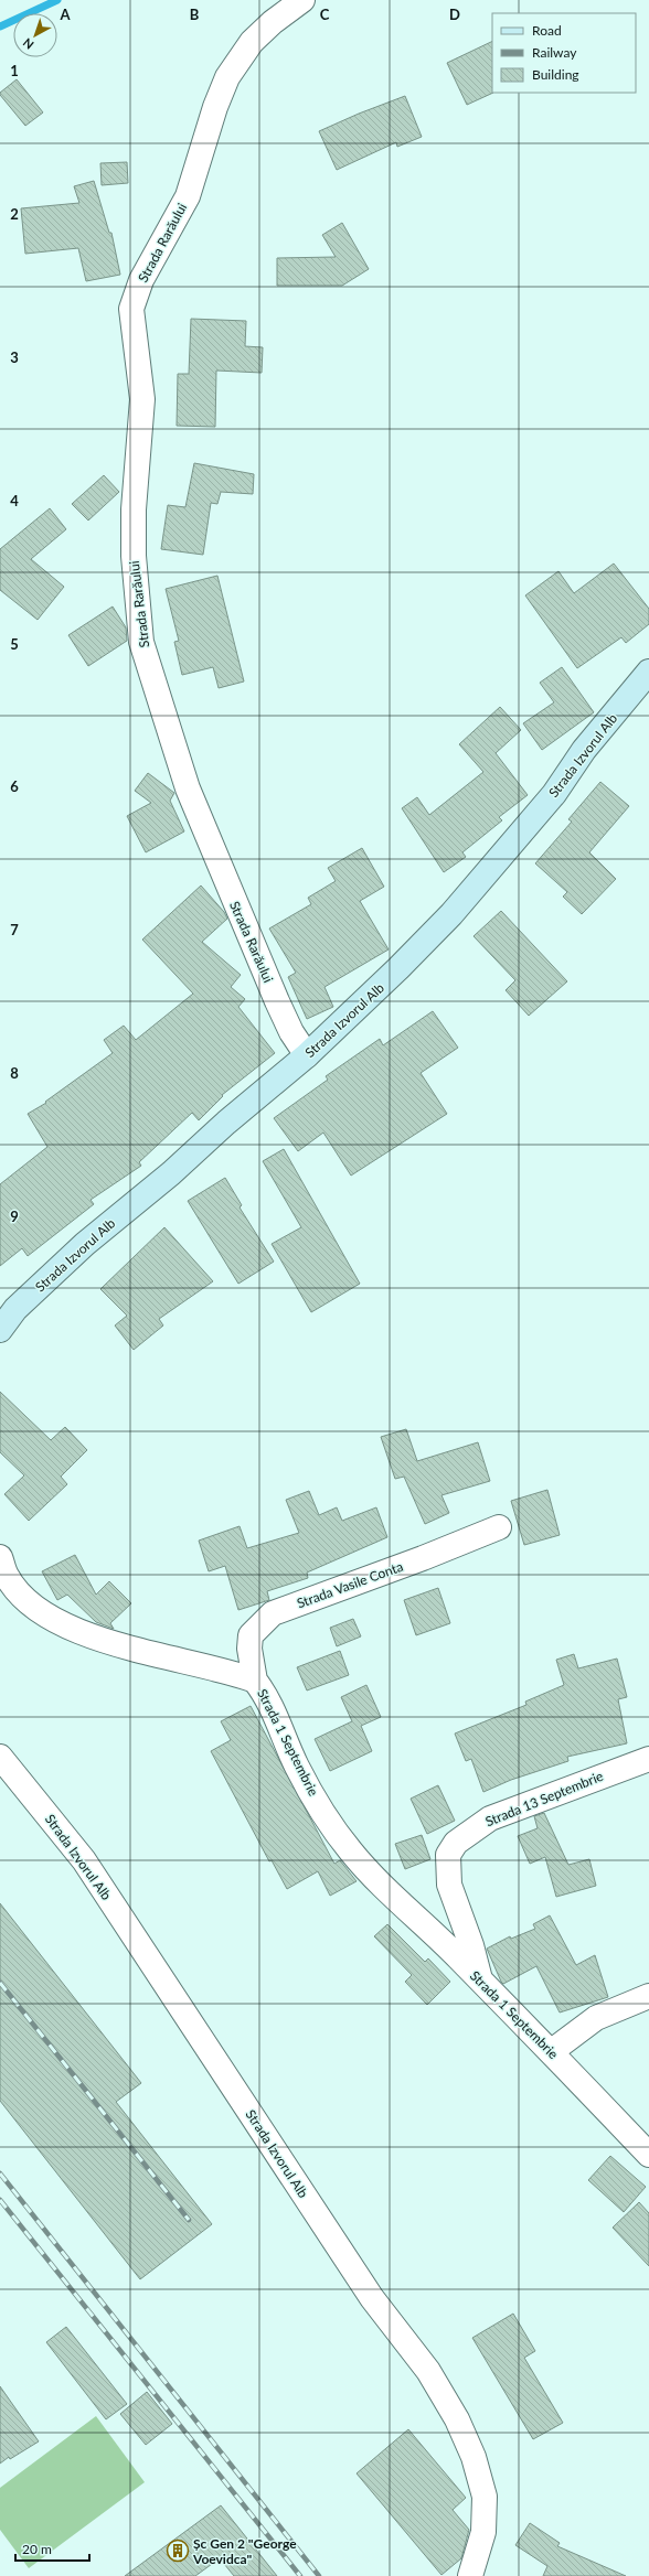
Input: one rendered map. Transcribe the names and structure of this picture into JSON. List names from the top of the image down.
{
  "streets": {
    "street": [
      "Strada Rarăului",
      "Strada Izvorul Alb",
      "Strada Vasile Conta",
      "Strada 1 Septembrie",
      "Strada 13 Septembrie"
    ]
  },
  "crossings": [
    ["Strada Rarăului", "Strada Izvorul Alb"],
    ["Strada Vasile Conta", "Strada 1 Septembrie"],
    ["Strada 1 Septembrie", "Strada 13 Septembrie"]
  ],
  "places": {
    "building": ["Șc Gen 2 \"George Voevidca\""]
  },
  "legend": ["Road", "Railway", "Building"],
  "scale_bar": "20 m",
  "north": "bottom left",
  "grid": {
    "columns": [
      "A",
      "B",
      "C",
      "D"
    ],
    "rows": [
      "1",
      "2",
      "3",
      "4",
      "5",
      "6",
      "7",
      "8",
      "9"
    ]
  }
}
